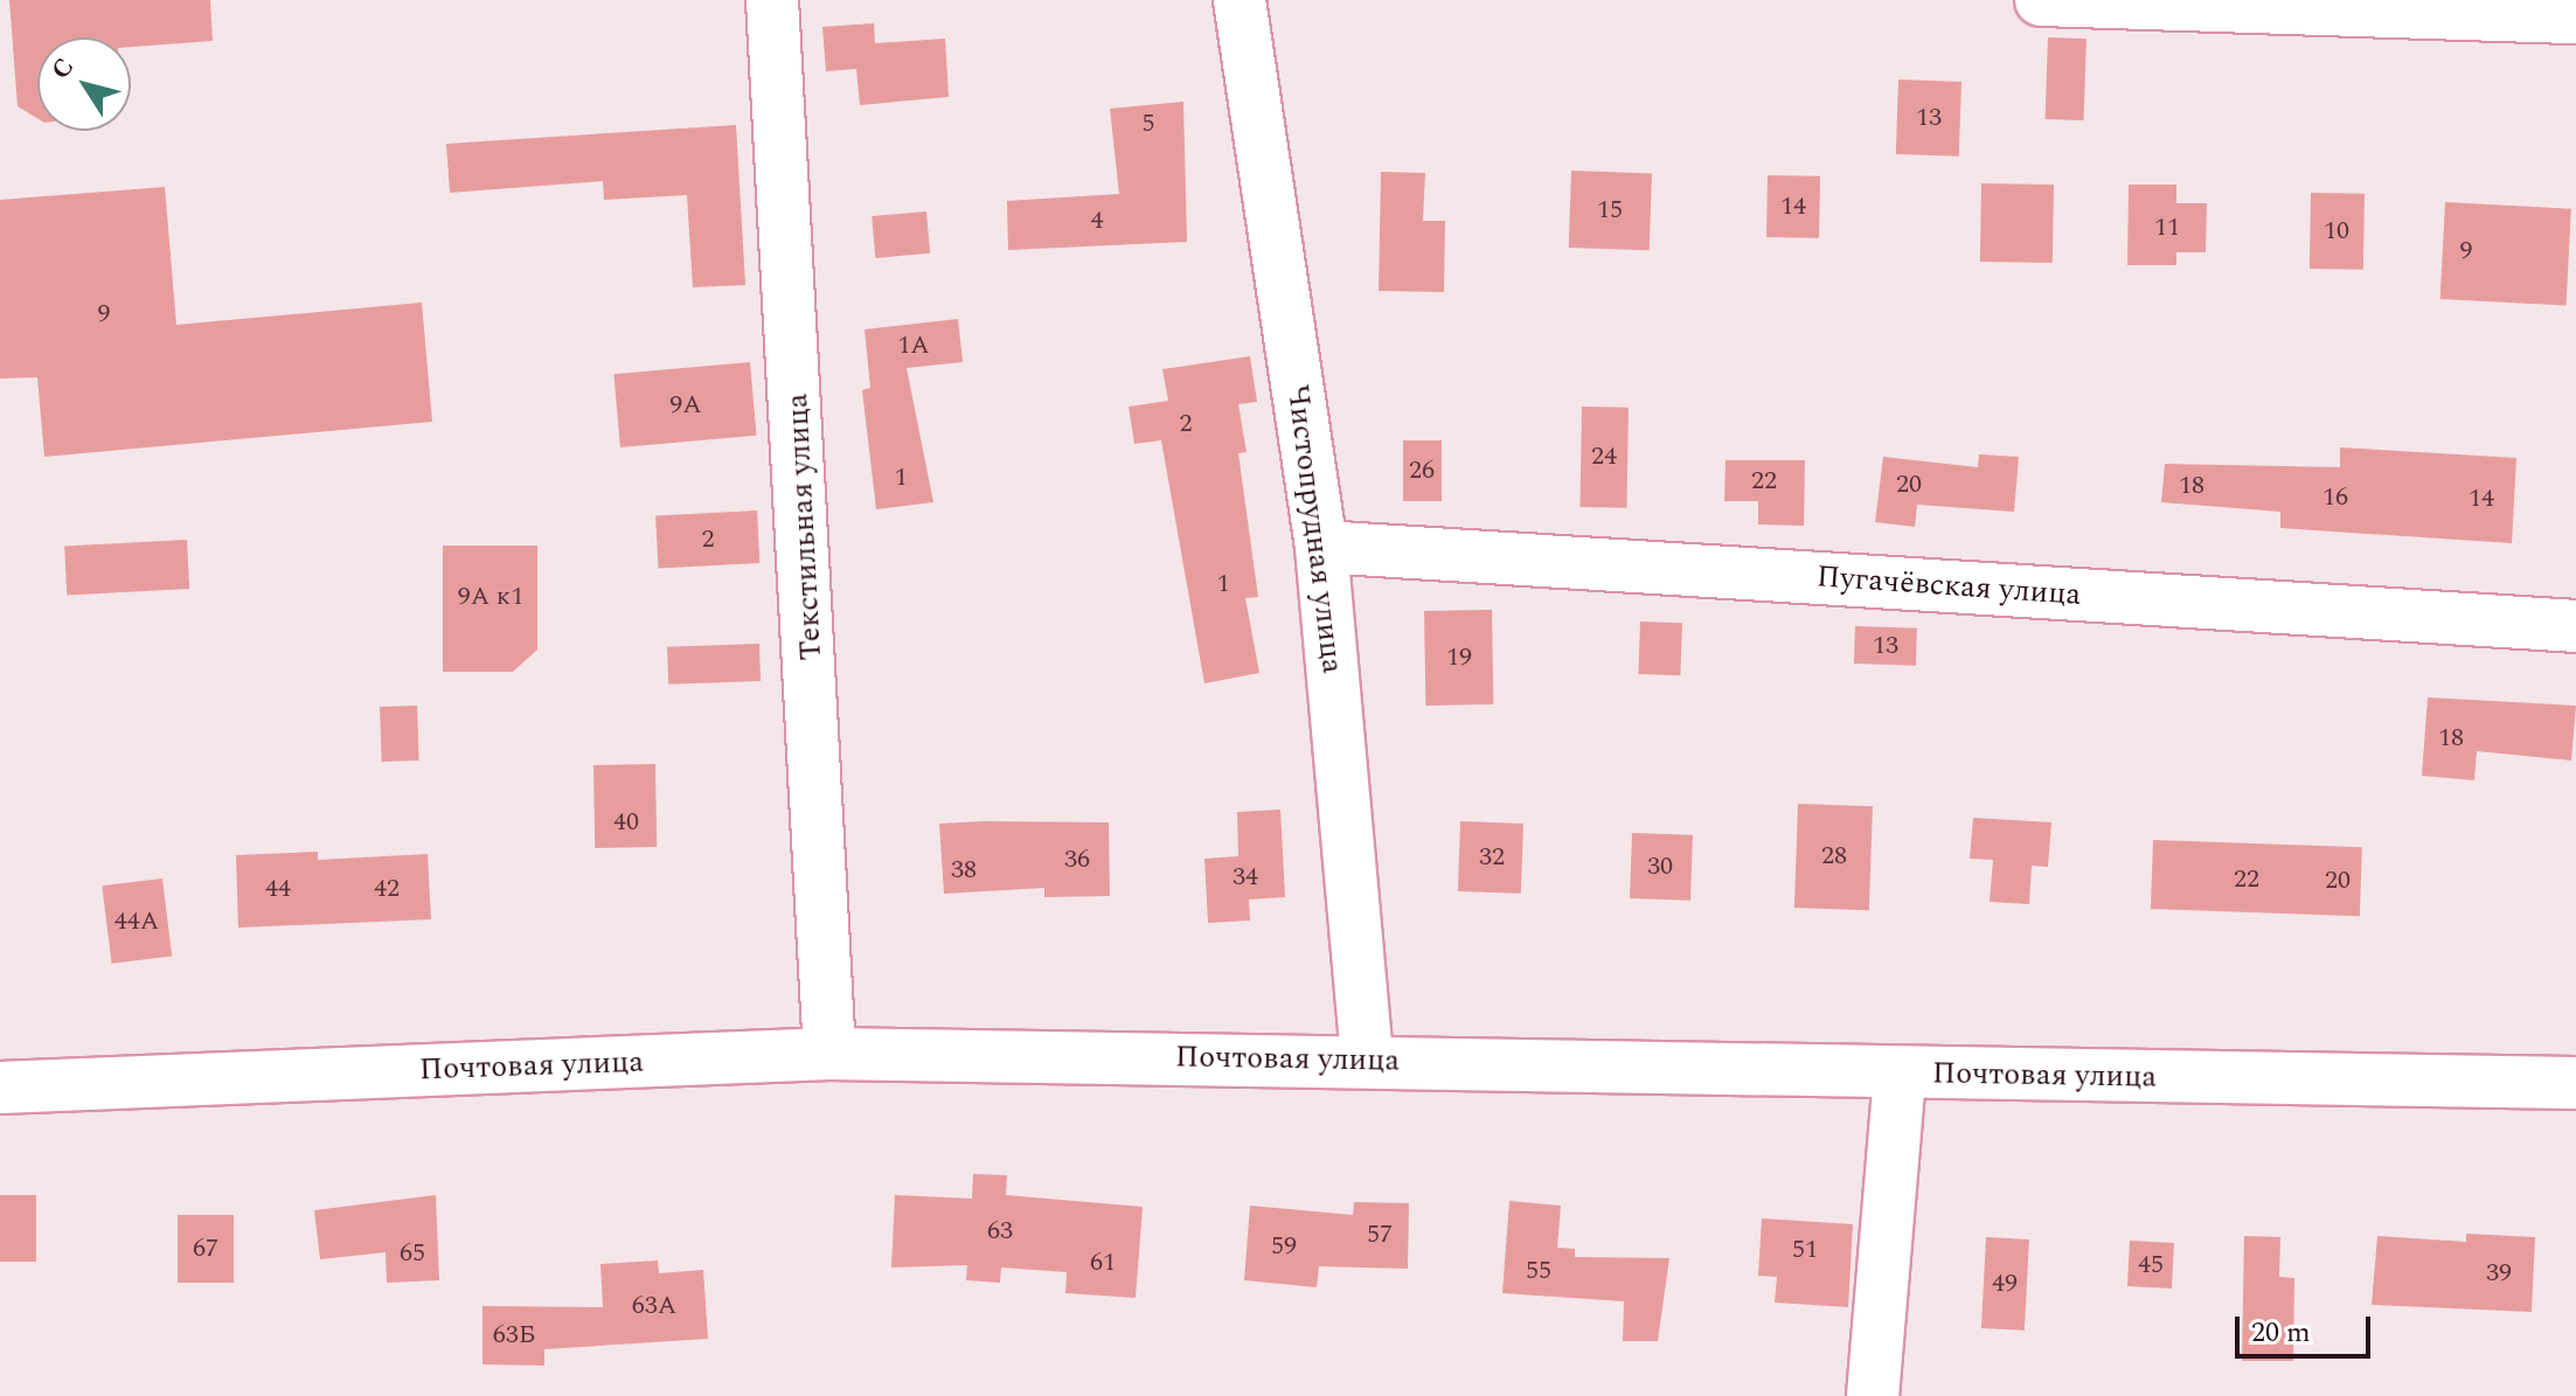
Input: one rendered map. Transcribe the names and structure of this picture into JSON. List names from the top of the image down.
{
  "streets": {
    "street": [
      "Текстильная улица",
      "Чистопрудная улица",
      "Пугачёвская улица",
      "Почтовая улица"
    ]
  },
  "crossings": [
    ["Текстильная улица", "Почтовая улица"],
    ["Чистопрудная улица", "Пугачёвская улица"],
    ["Чистопрудная улица", "Почтовая улица"]
  ],
  "house_numbers": [
    "13",
    "5",
    "14",
    "15",
    "4",
    "11",
    "10",
    "9",
    "9",
    "1А",
    "9А",
    "2",
    "24",
    "26",
    "1",
    "22",
    "20",
    "18",
    "16",
    "14",
    "2",
    "1",
    "9А к1",
    "13",
    "19",
    "18",
    "40",
    "28",
    "32",
    "36",
    "30",
    "38",
    "34",
    "22",
    "20",
    "44",
    "42",
    "44А",
    "63",
    "57",
    "59",
    "67",
    "51",
    "65",
    "61",
    "45",
    "55",
    "39",
    "49",
    "63А",
    "63Б"
  ],
  "scale_bar": "20 m",
  "north": "top left"
}
